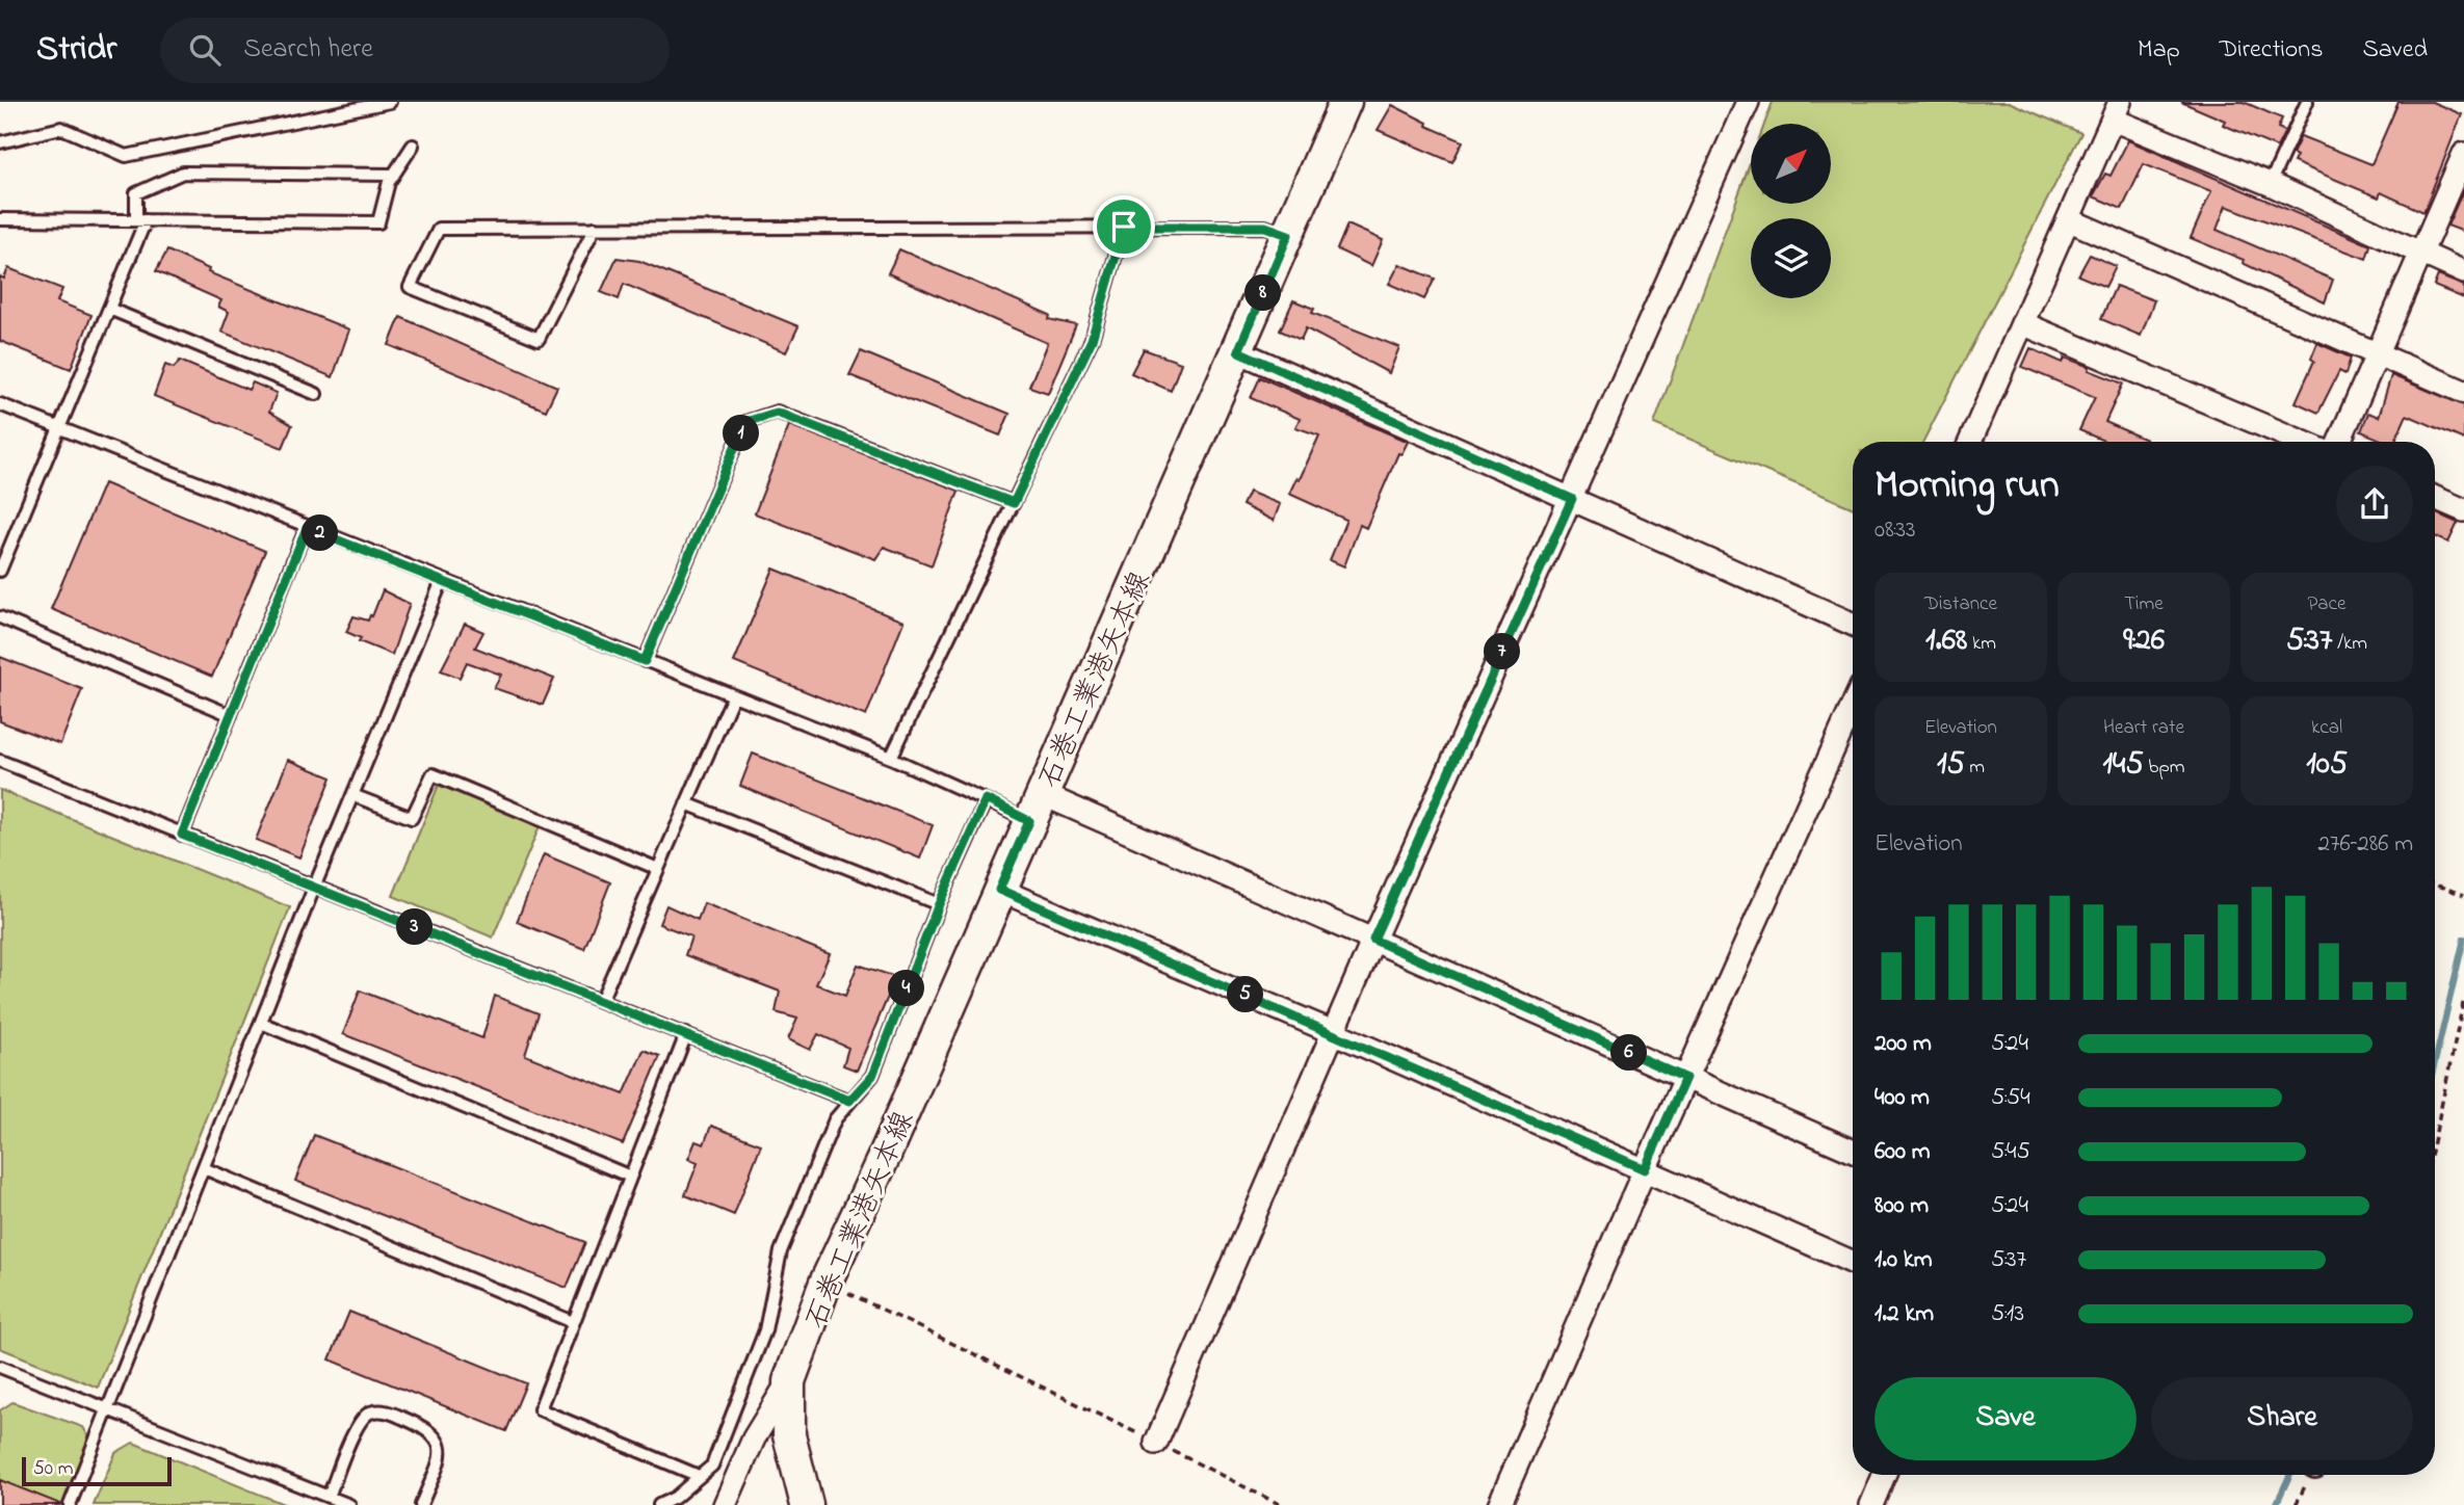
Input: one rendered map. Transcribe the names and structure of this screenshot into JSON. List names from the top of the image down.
{
  "streets": {
    "main road": ["石巻工業港矢本線"]
  },
  "scale_bar": "50 m",
  "north": "top right",
  "page": {
    "header": "Stridr",
    "search": "Search here",
    "nav": ["Map", "Directions", "Saved"],
    "pins": [
      "8",
      "1",
      "2",
      "7",
      "3",
      "4",
      "5",
      "6"
    ],
    "heading": ["Morning run", "08:33"],
    "stats": [
      ["Distance", "1.68 km"],
      ["Time", "9:26"],
      ["Pace", "5:37 /km"],
      ["Elevation", "15 m"],
      ["Heart rate", "145 bpm"],
      ["kcal", "105"]
    ],
    "chart": ["Elevation", "276–286 m"],
    "list": [
      {
        "name": "200 m",
        "note": "5:24"
      },
      {
        "name": "400 m",
        "note": "5:54"
      },
      {
        "name": "600 m",
        "note": "5:45"
      },
      {
        "name": "800 m",
        "note": "5:24"
      },
      {
        "name": "1.0 km",
        "note": "5:37"
      },
      {
        "name": "1.2 km",
        "note": "5:13"
      }
    ],
    "buttons": ["Save", "Share"],
    "scale": "50 m"
  }
}
